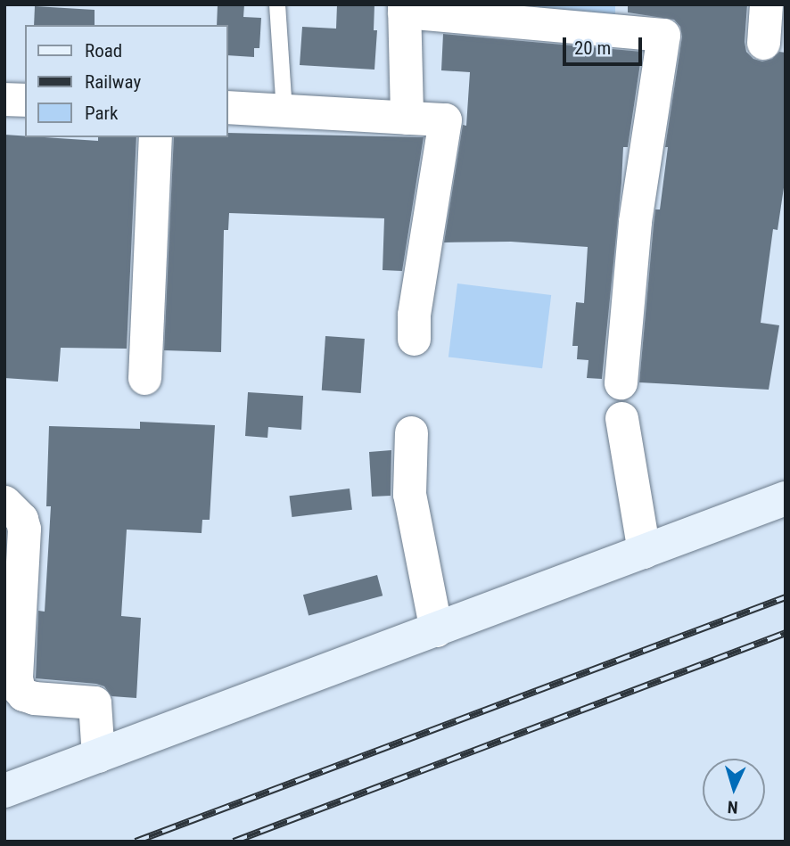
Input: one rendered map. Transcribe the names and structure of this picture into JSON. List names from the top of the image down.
{
  "legend": ["Road", "Railway", "Park"],
  "scale_bar": "20 m",
  "north": "bottom"
}
